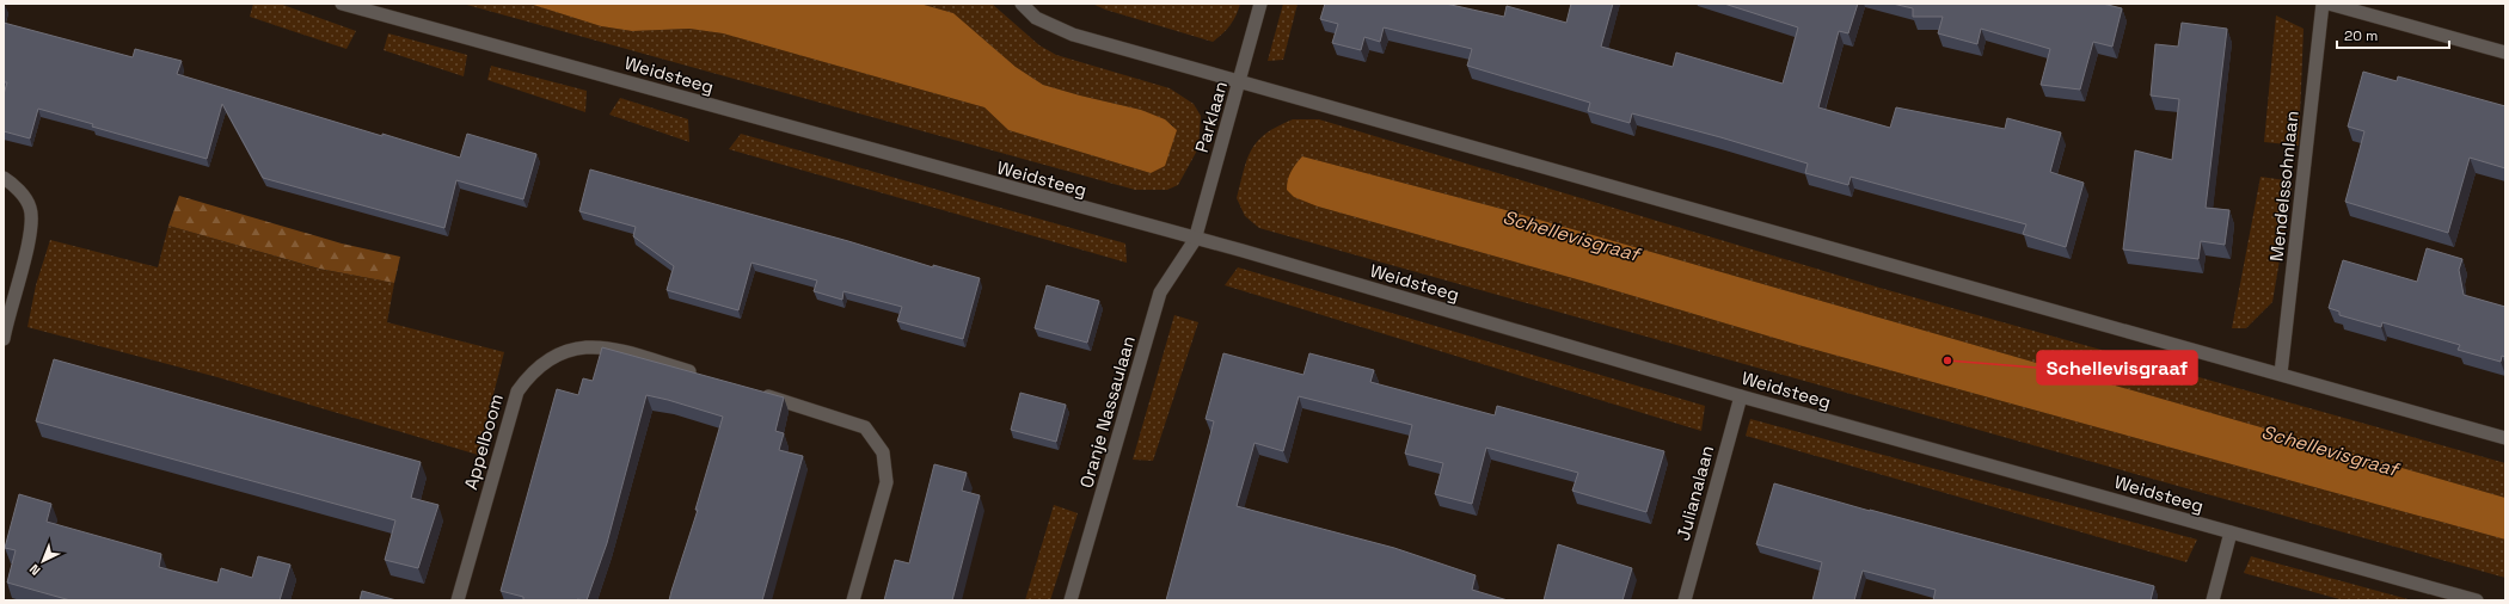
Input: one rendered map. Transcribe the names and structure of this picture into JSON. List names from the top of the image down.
{
  "streets": {
    "street": [
      "Weidsteeg",
      "Parklaan",
      "Mendelssohnlaan",
      "Oranje Nassaulaan",
      "Appelboom",
      "Julianalaan"
    ]
  },
  "crossings": [
    ["Weidsteeg", "Parklaan"],
    ["Weidsteeg", "Oranje Nassaulaan"],
    ["Weidsteeg", "Julianalaan"],
    ["Parklaan", "Oranje Nassaulaan"]
  ],
  "water": ["Schellevisgraaf"],
  "places": ["Schellevisgraaf"],
  "scale_bar": "20 m",
  "north": "bottom left"
}
